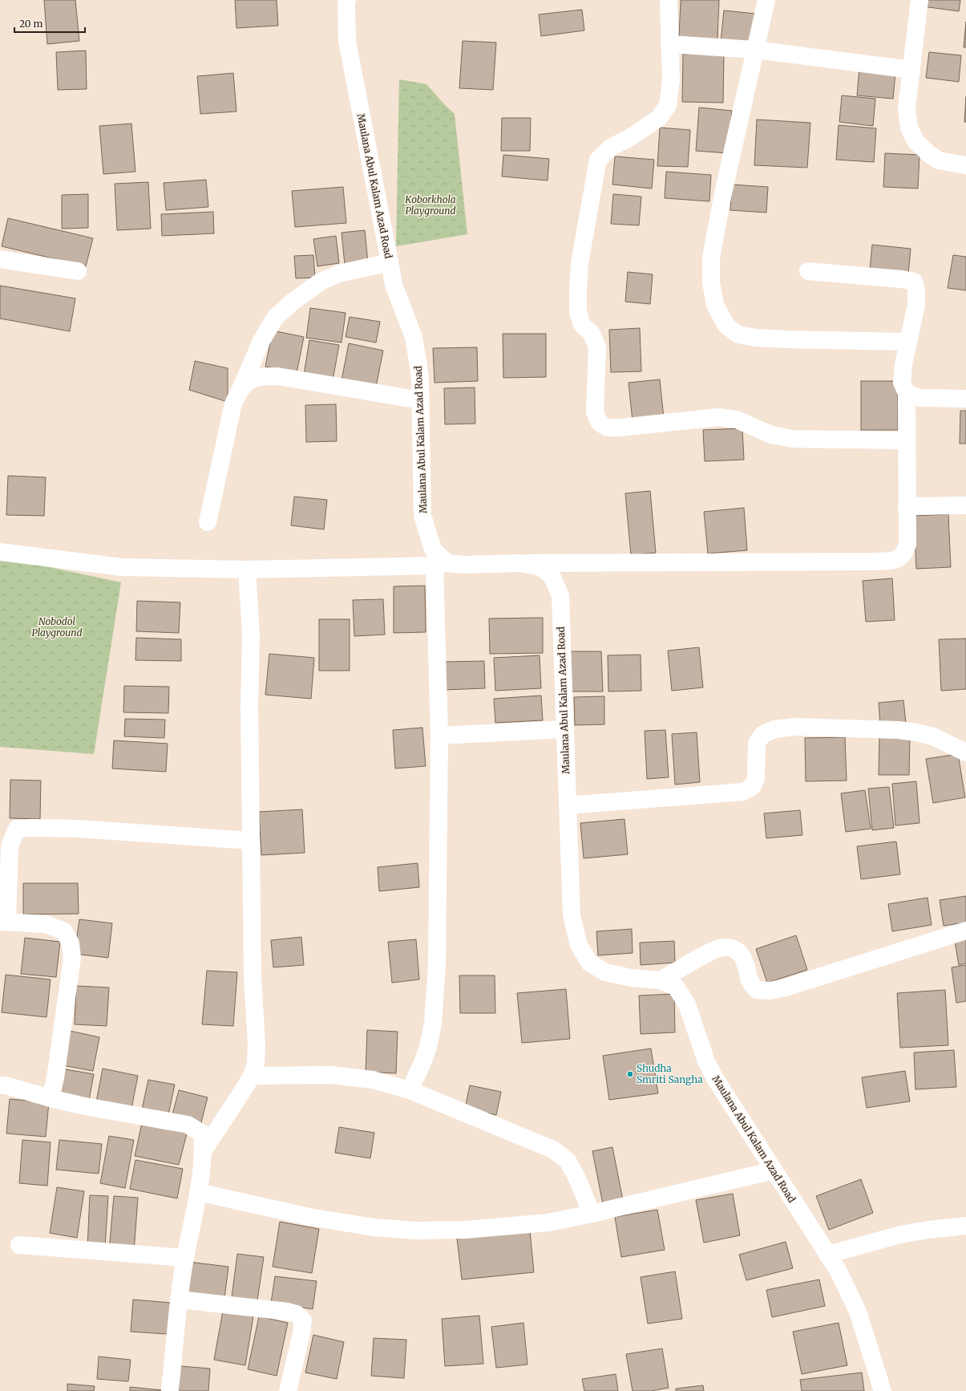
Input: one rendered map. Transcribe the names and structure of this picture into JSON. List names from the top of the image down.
{
  "streets": {
    "street": ["Maulana Abul Kalam Azad Road"]
  },
  "parks": ["Koborkhola Playground", "Nobodol Playground"],
  "places": ["Shudha Smriti Sangha"],
  "scale_bar": "20 m"
}
